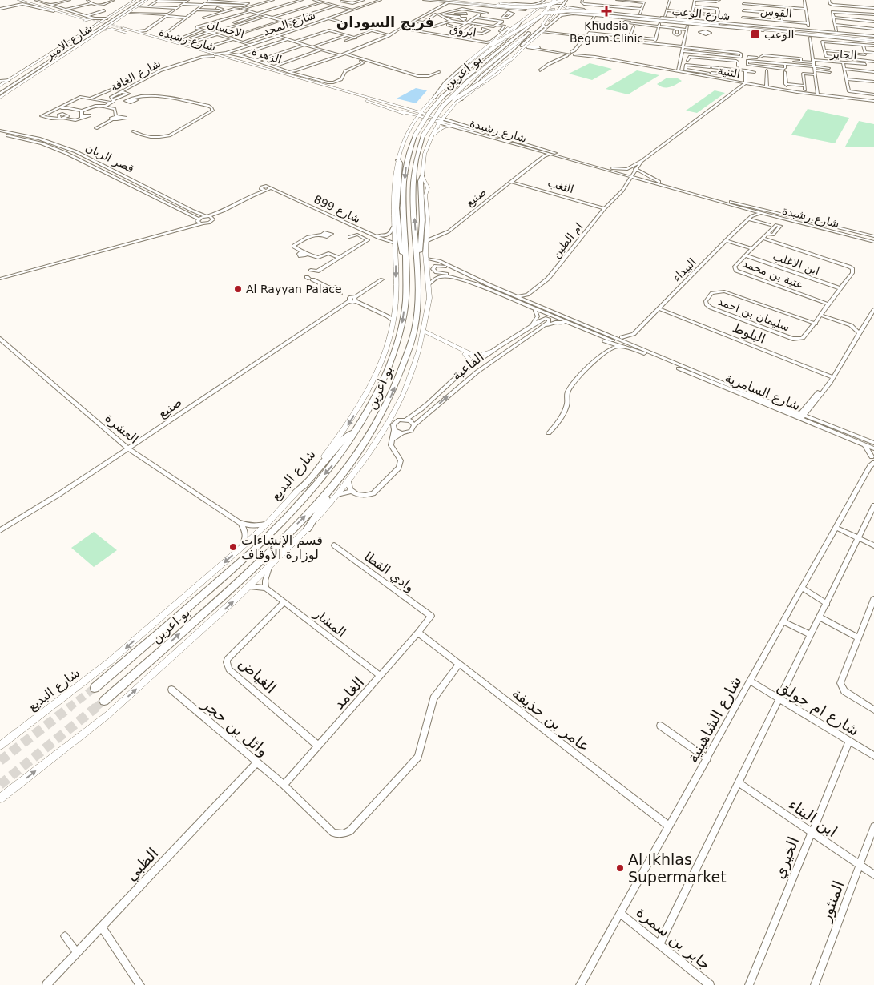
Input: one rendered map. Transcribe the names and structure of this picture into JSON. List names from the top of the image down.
{
  "streets": {
    "highway": ["شارع الامير", "بو اعرين"],
    "main road": ["شارع الوعب", "شارع رشيدة", "شارع البديع"],
    "street": [
      "القوس",
      "شارع المجد",
      "الاحسان",
      "ابروق",
      "الحاير",
      "الزهرة",
      "الثنية",
      "شارع الغافة",
      "قصر الريان",
      "الثغب",
      "صنيع",
      "شارع 899",
      "ام الطين",
      "ابن الاغلب",
      "البيداء",
      "عتبة بن محمد",
      "سليمان بن احمد",
      "البلوط",
      "القاعية",
      "شارع السامرية",
      "العشرة",
      "وادي القطا",
      "المشار",
      "الغياض",
      "الغامد",
      "شارع ام جولق",
      "عامر بن حذيفة",
      "شارع الشاهينية",
      "وائل بن حجر",
      "ابن البناء",
      "الخيري",
      "الظبي",
      "المنثور",
      "جابر بن سمرة"
    ]
  },
  "crossings": [
    ["شارع الوعب", "بو اعرين"],
    ["شارع المجد", "الاحسان"],
    ["شارع المجد", "شارع رشيدة"],
    ["شارع المجد", "الزهرة"],
    ["شارع المجد", "شارع الغافة"],
    ["شارع رشيدة", "بو اعرين"],
    ["شارع رشيدة", "شارع الغافة"],
    ["شارع رشيدة", "صنيع"],
    ["شارع رشيدة", "ام الطين"],
    ["شارع رشيدة", "شارع البديع"],
    ["بو اعرين", "شارع البديع"],
    ["الثغب", "صنيع"],
    ["الثغب", "ام الطين"],
    ["صنيع", "العشرة"],
    ["شارع 899", "شارع البديع"],
    ["ام الطين", "شارع السامرية"],
    ["ابن الاغلب", "عتبة بن محمد"],
    ["ابن الاغلب", "سليمان بن احمد"],
    ["البيداء", "عتبة بن محمد"],
    ["البيداء", "البلوط"],
    ["عتبة بن محمد", "سليمان بن احمد"],
    ["القاعية", "شارع السامرية"],
    ["شارع السامرية", "شارع الشاهينية"],
    ["العشرة", "شارع البديع"],
    ["وادي القطا", "الغامد"],
    ["المشار", "الغياض"],
    ["المشار", "الغامد"],
    ["الغياض", "الغامد"],
    ["الغامد", "عامر بن حذيفة"],
    ["الغامد", "وائل بن حجر"],
    ["شارع ام جولق", "شارع الشاهينية"],
    ["شارع ام جولق", "الخيري"],
    ["عامر بن حذيفة", "شارع الشاهينية"],
    ["عامر بن حذيفة", "وائل بن حجر"],
    ["شارع الشاهينية", "جابر بن سمرة"],
    ["وائل بن حجر", "الظبي"],
    ["ابن البناء", "الخيري"],
    ["ابن البناء", "المنثور"]
  ],
  "districts": ["فريج السودان"],
  "places": {
    "health": ["Khudsia Begum Clinic"],
    "transit": ["الوعب"],
    "other": ["Al Rayyan Palace", "قسم الإنشاءات لوزارة الأوقاف", "Al Ikhlas Supermarket"]
  }
}
